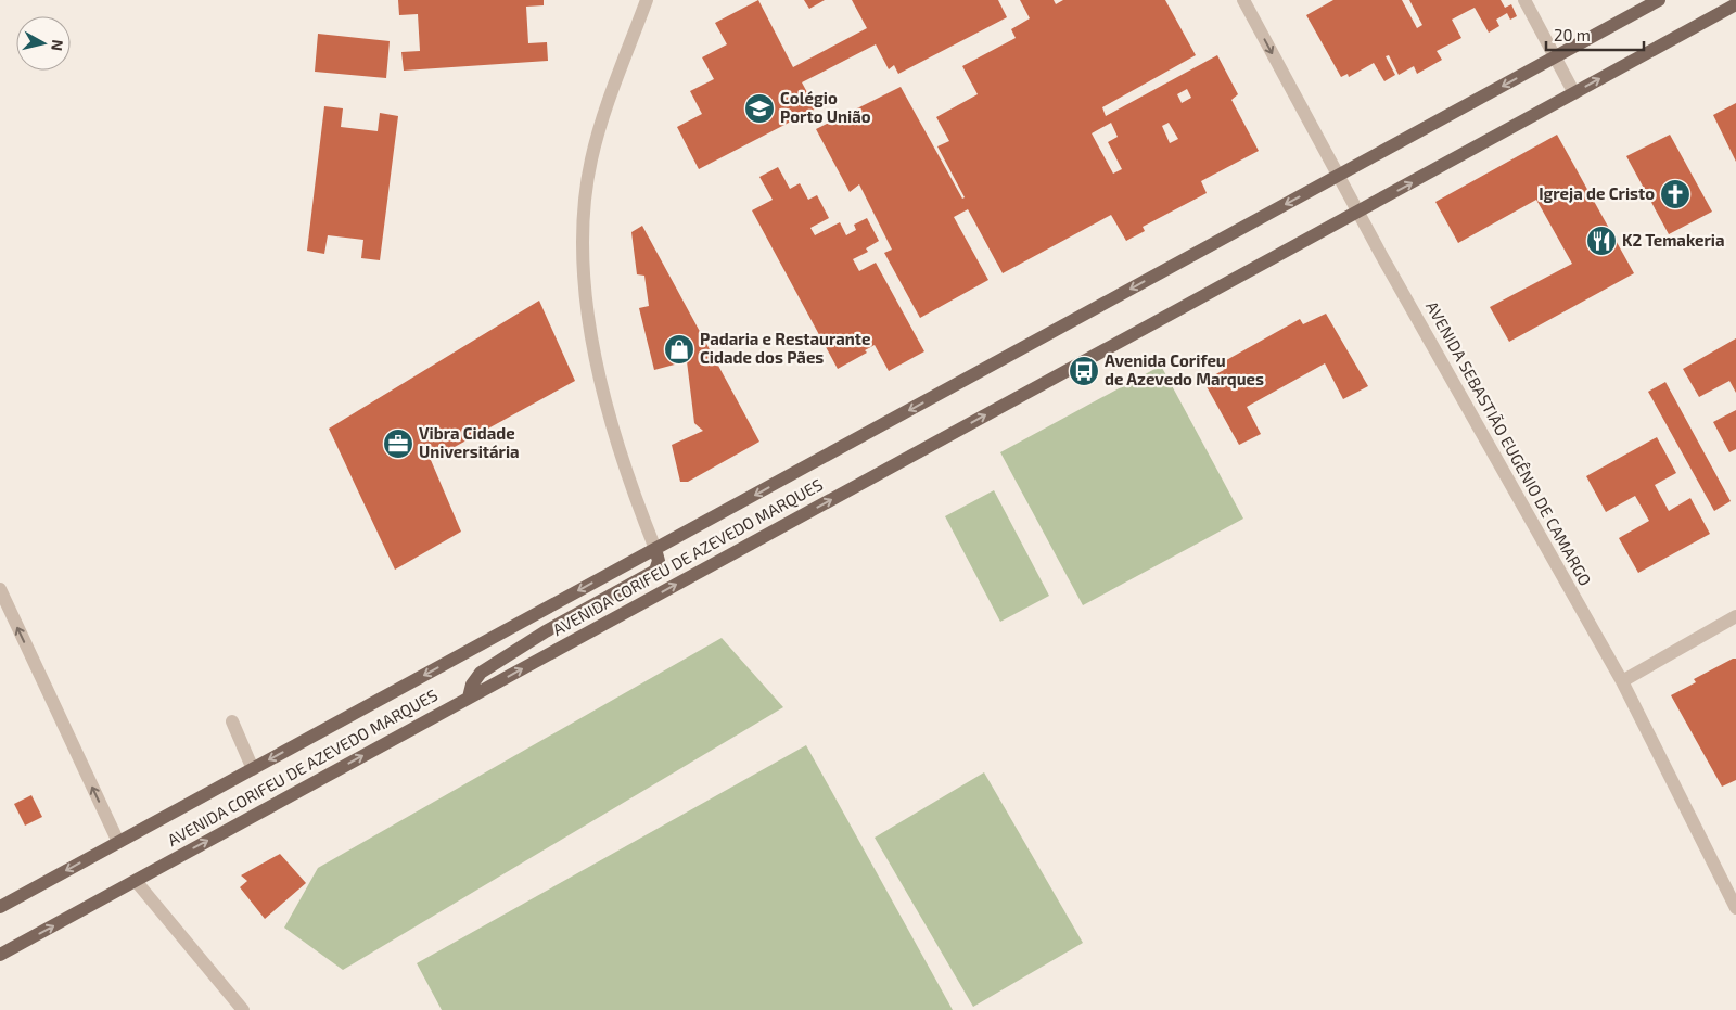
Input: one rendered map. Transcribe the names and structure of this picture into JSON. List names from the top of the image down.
{
  "streets": {
    "main road": ["AVENIDA CORIFEU DE AZEVEDO MARQUES"],
    "street": ["AVENIDA SEBASTIÃO EUGÊNIO DE CAMARGO"]
  },
  "crossings": [
    ["AVENIDA SEBASTIÃO EUGÊNIO DE CAMARGO", "AVENIDA CORIFEU DE AZEVEDO MARQUES"]
  ],
  "places": {
    "school or university": ["Colégio Porto União"],
    "church": ["Igreja de Cristo"],
    "restaurant": ["K2 Temakeria"],
    "shop": ["Padaria e Restaurante Cidade dos Pães"],
    "bus stop": ["Avenida Corifeu de Azevedo Marques"],
    "office": ["Vibra Cidade Universitária"]
  },
  "scale_bar": "20 m",
  "north": "right"
}
